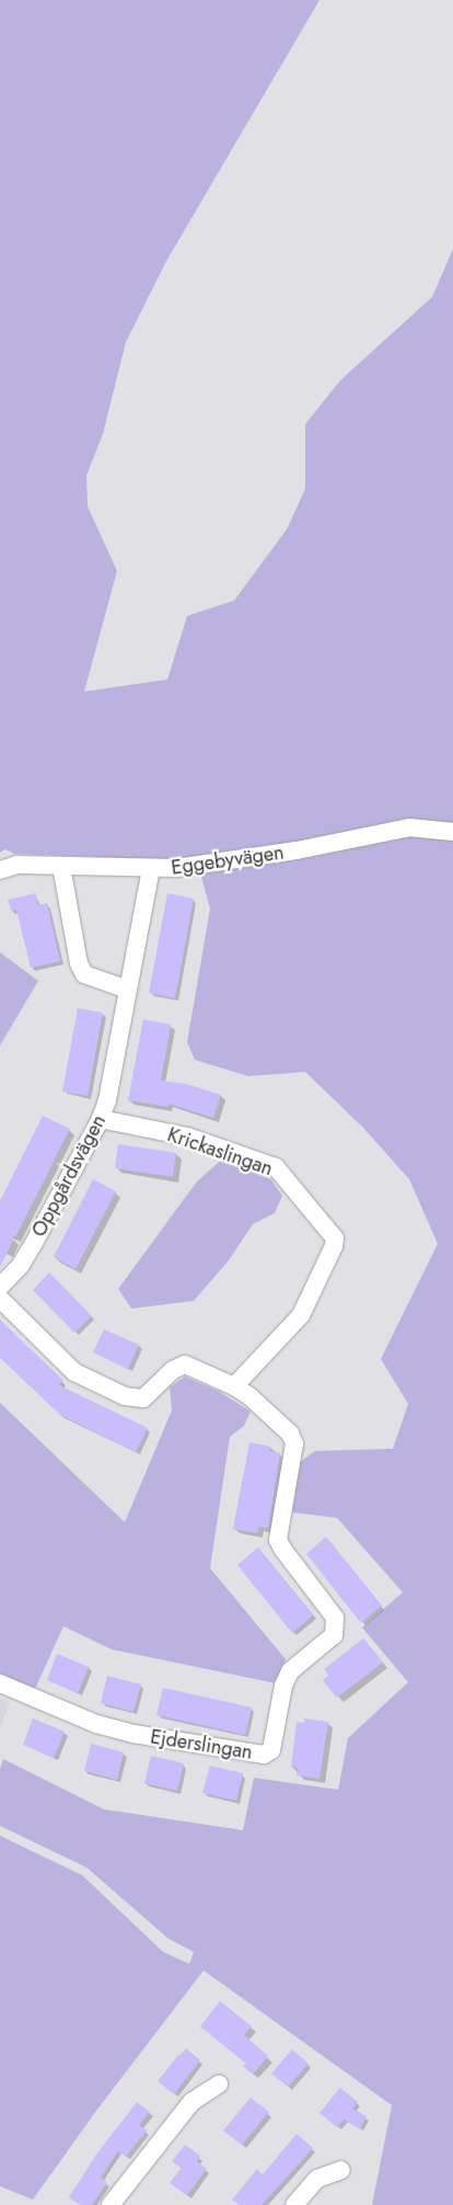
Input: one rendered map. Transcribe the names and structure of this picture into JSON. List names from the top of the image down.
{
  "streets": {
    "street": [
      "Eggebyvägen",
      "Krickaslingan",
      "Oppgårdsvägen",
      "Ejderslingan"
    ]
  },
  "crossings": [
    ["Eggebyvägen", "Oppgårdsvägen"],
    ["Krickaslingan", "Oppgårdsvägen"],
    ["Krickaslingan", "Ejderslingan"]
  ]
}
